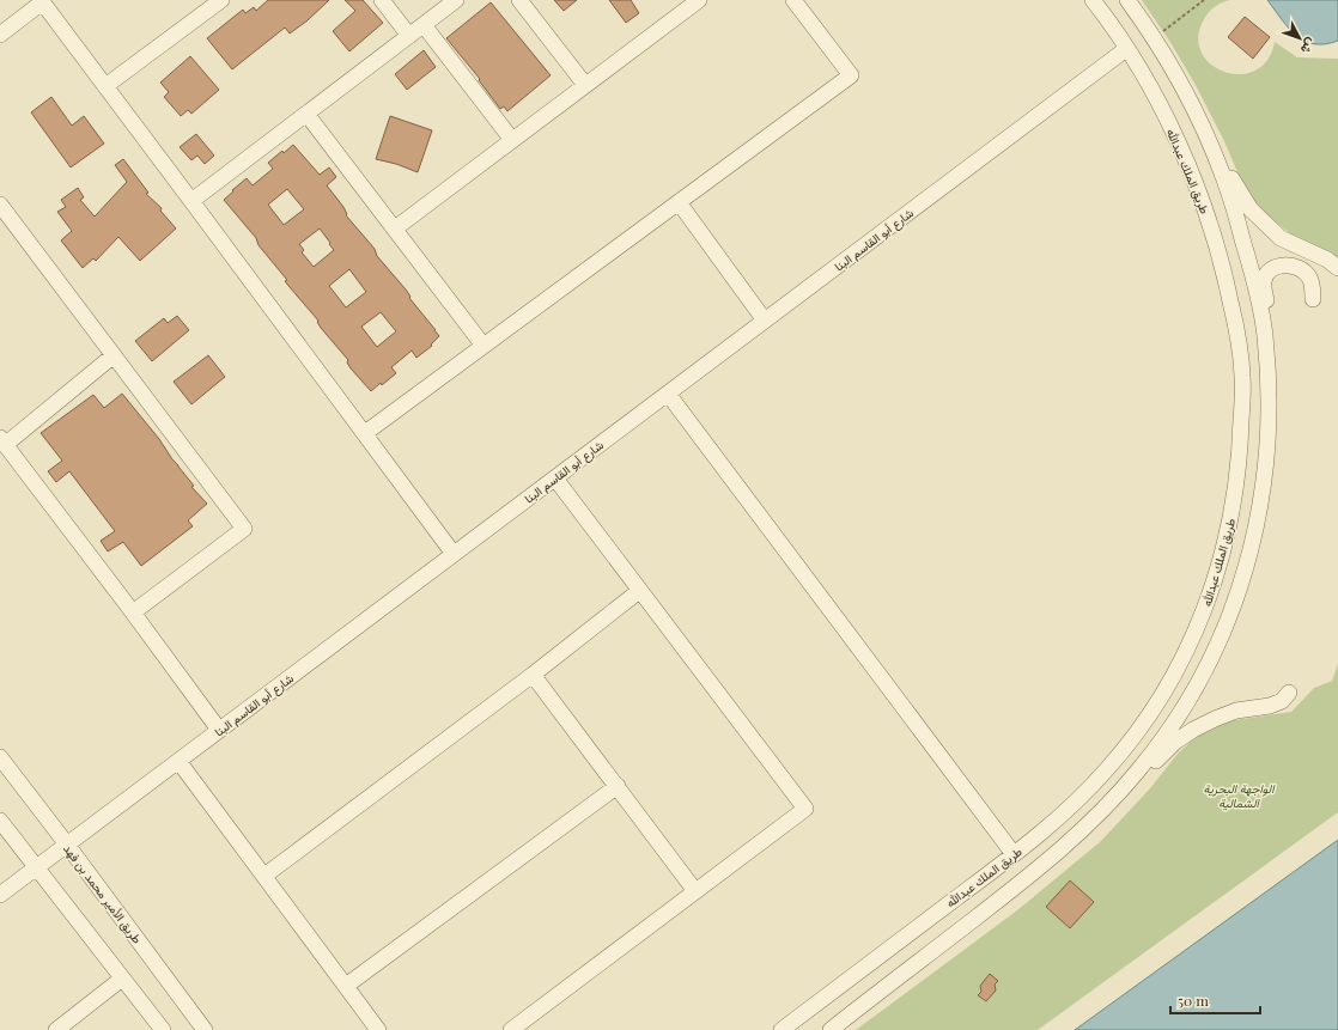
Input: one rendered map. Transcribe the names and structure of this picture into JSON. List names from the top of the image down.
{
  "streets": {
    "street": ["طريق الملك عبدالله", "شارع أبو القاسم البنا", "طريق الأمير محمد بن فهد"]
  },
  "crossings": [
    ["طريق الملك عبدالله", "شارع أبو القاسم البنا"],
    ["شارع أبو القاسم البنا", "طريق الأمير محمد بن فهد"]
  ],
  "parks": ["الواجهة البحرية الشمالية"],
  "scale_bar": "50 m",
  "north": "bottom right"
}
